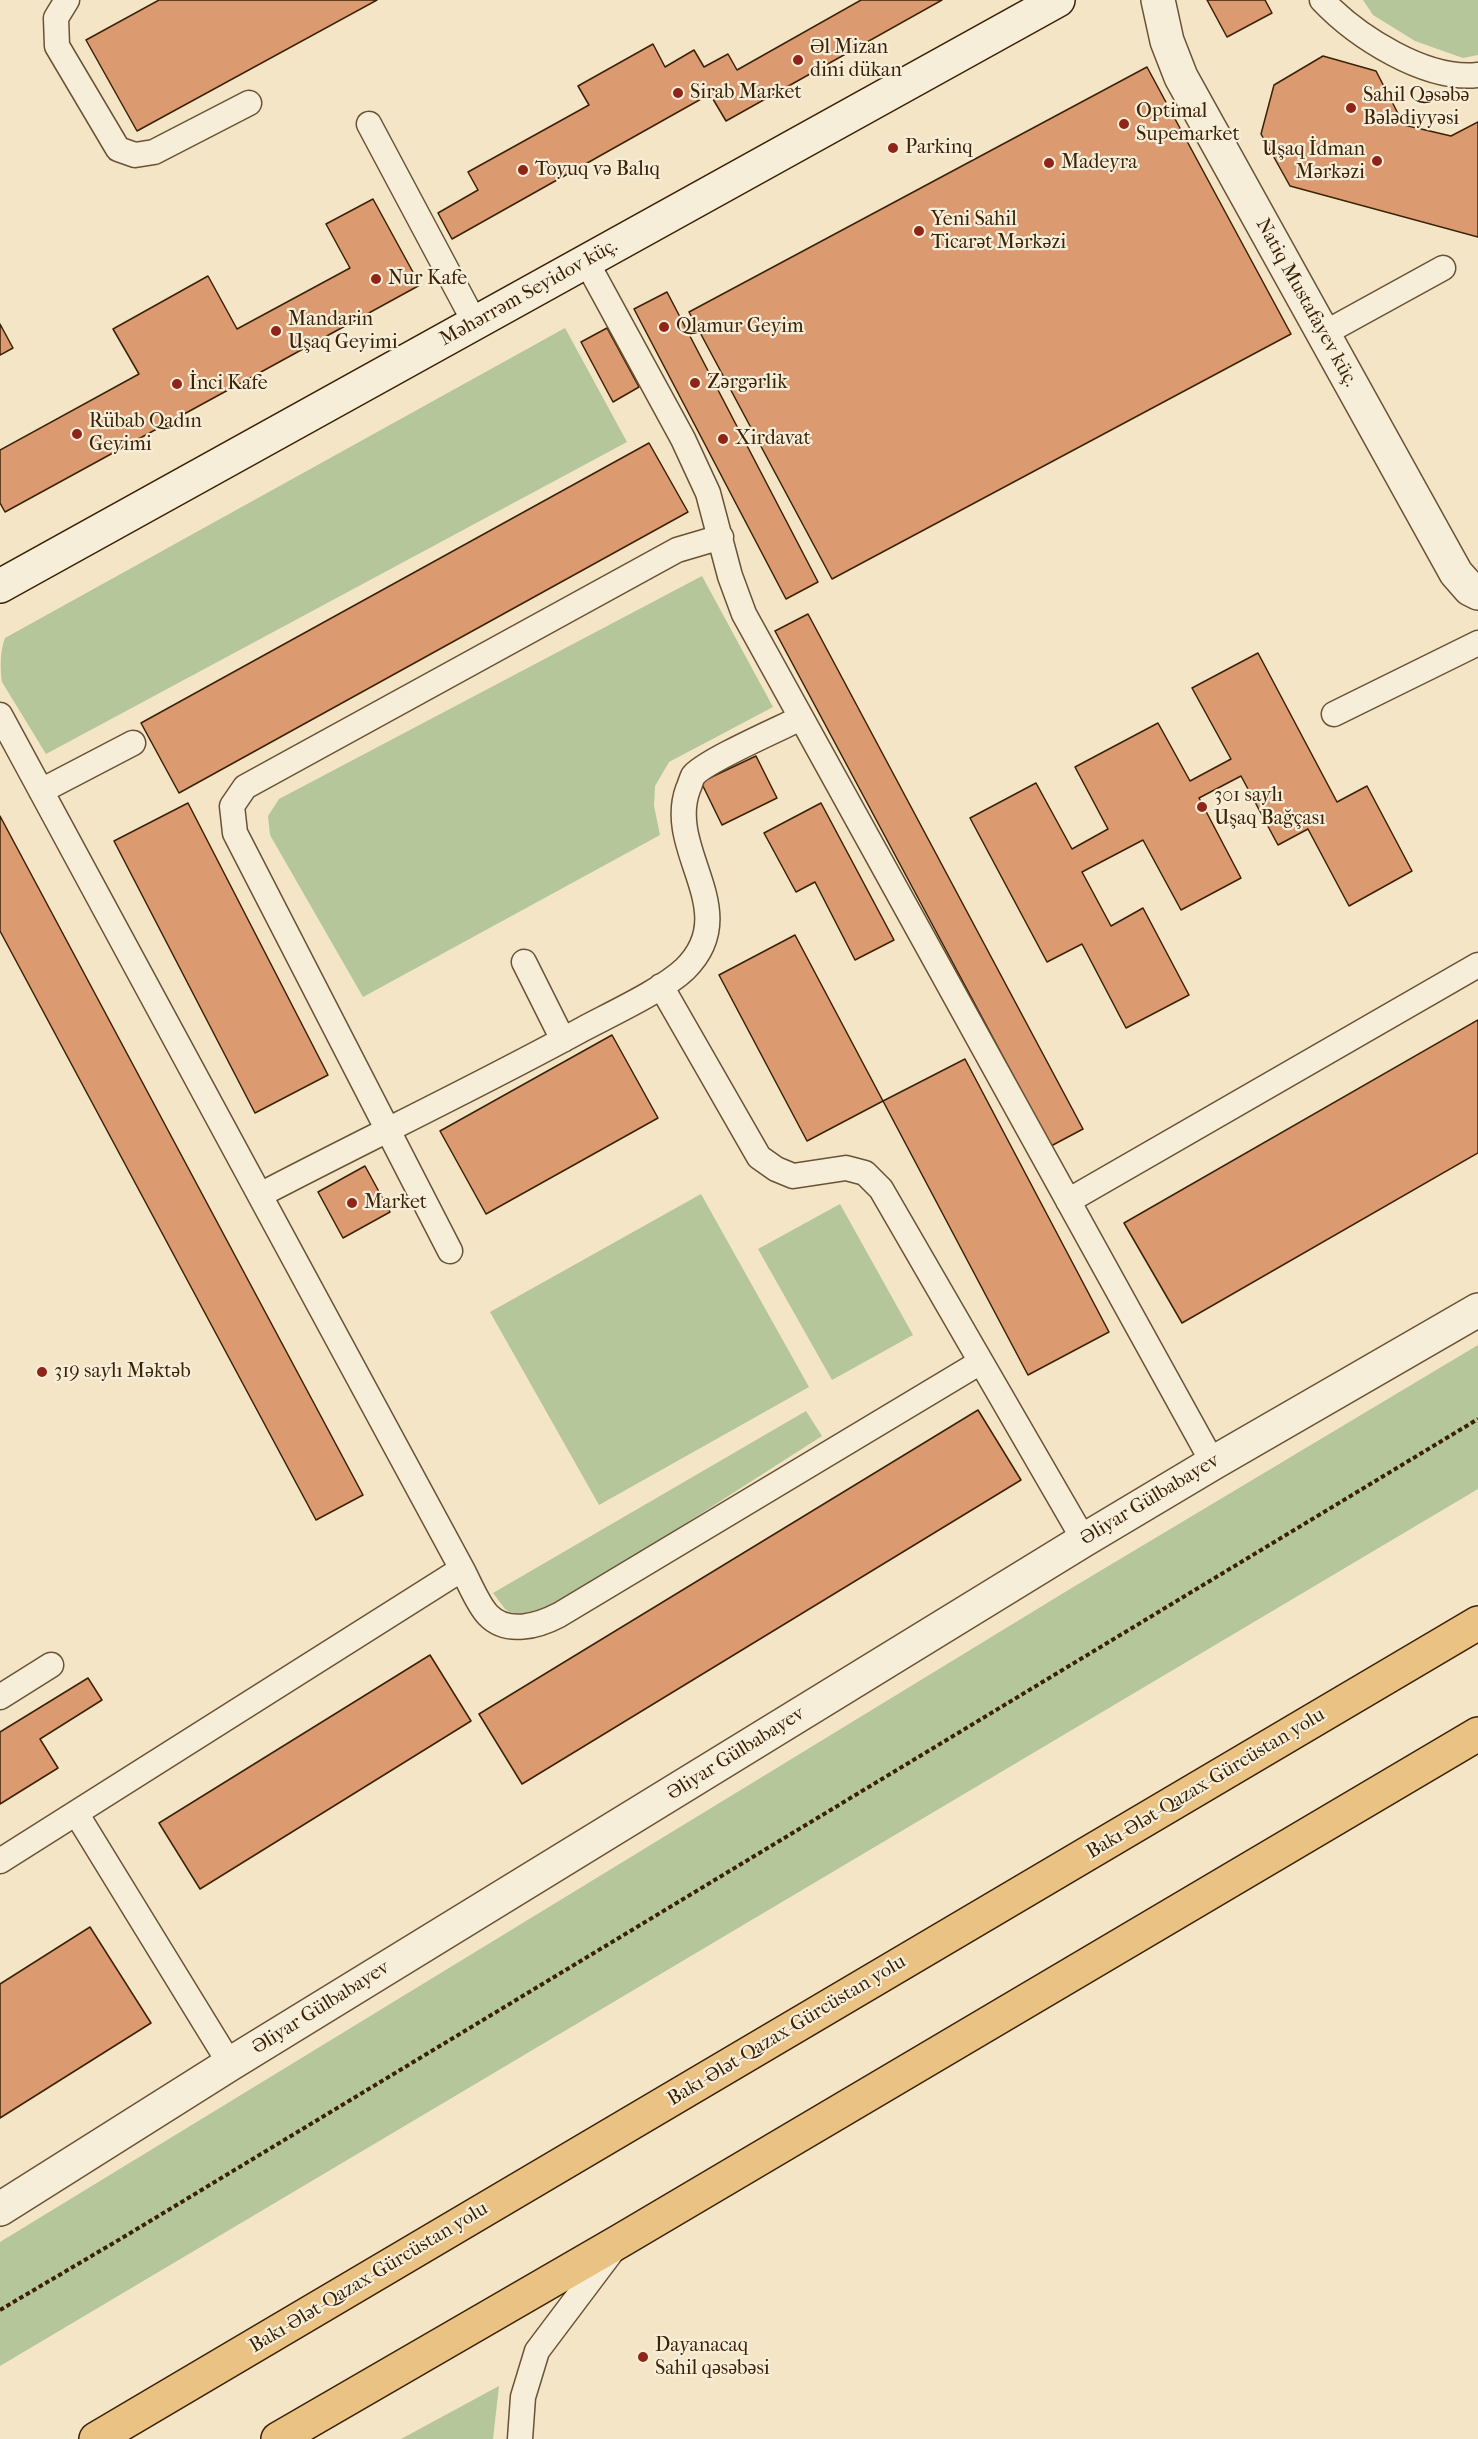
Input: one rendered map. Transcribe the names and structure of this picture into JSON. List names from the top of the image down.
{
  "streets": {
    "highway": ["Bakı-Ələt-Qazax-Gürcüstan yolu"],
    "street": ["Məhərrəm Seyidov küç.", "Natiq Mustafayev küç.", "Əliyar Gülbabayev"]
  },
  "places": [
    "Əl Mizan dini dükan",
    "Sirab Market",
    "Sahil Qəsəbə Bələdiyyəsi",
    "Optimal Supemarket",
    "Parkinq",
    "Uşaq İdman Mərkəzi",
    "Madeyra",
    "Toyuq və Balıq",
    "Yeni Sahil Ticarət Mərkəzi",
    "Nur Kafe",
    "Qlamur Geyim",
    "Mandarin Uşaq Geyimi",
    "Zərgərlik",
    "İnci Kafe",
    "Rübab Qadın Geyimi",
    "Xirdavat",
    "301 saylı Uşaq Bağçası",
    "Market",
    "319 saylı Məktəb",
    "Dayanacaq Sahil qəsəbəsi"
  ]
}
